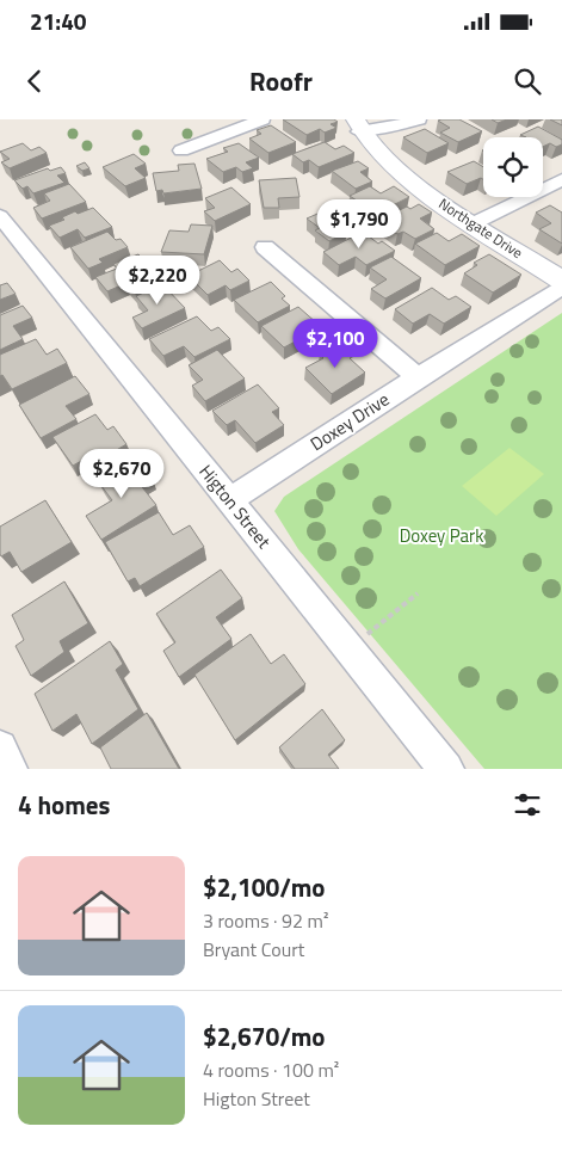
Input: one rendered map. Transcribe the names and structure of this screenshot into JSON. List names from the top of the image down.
{
  "streets": {
    "street": ["Northgate Drive", "Doxey Drive", "Higton Street"]
  },
  "crossings": [
    ["Doxey Drive", "Higton Street"]
  ],
  "parks": ["Doxey Park"],
  "page": {
    "status": "21:40",
    "header": "Roofr",
    "price": [
      "$1,790",
      "$2,220",
      "$2,100",
      "$2,670"
    ],
    "heading": "4 homes",
    "list": [
      {
        "name": "$2,100/mo",
        "note": "3 rooms · 92 m² · Bryant Court"
      },
      {
        "name": "$2,670/mo",
        "note": "4 rooms · 100 m² · Higton Street"
      }
    ]
  }
}
